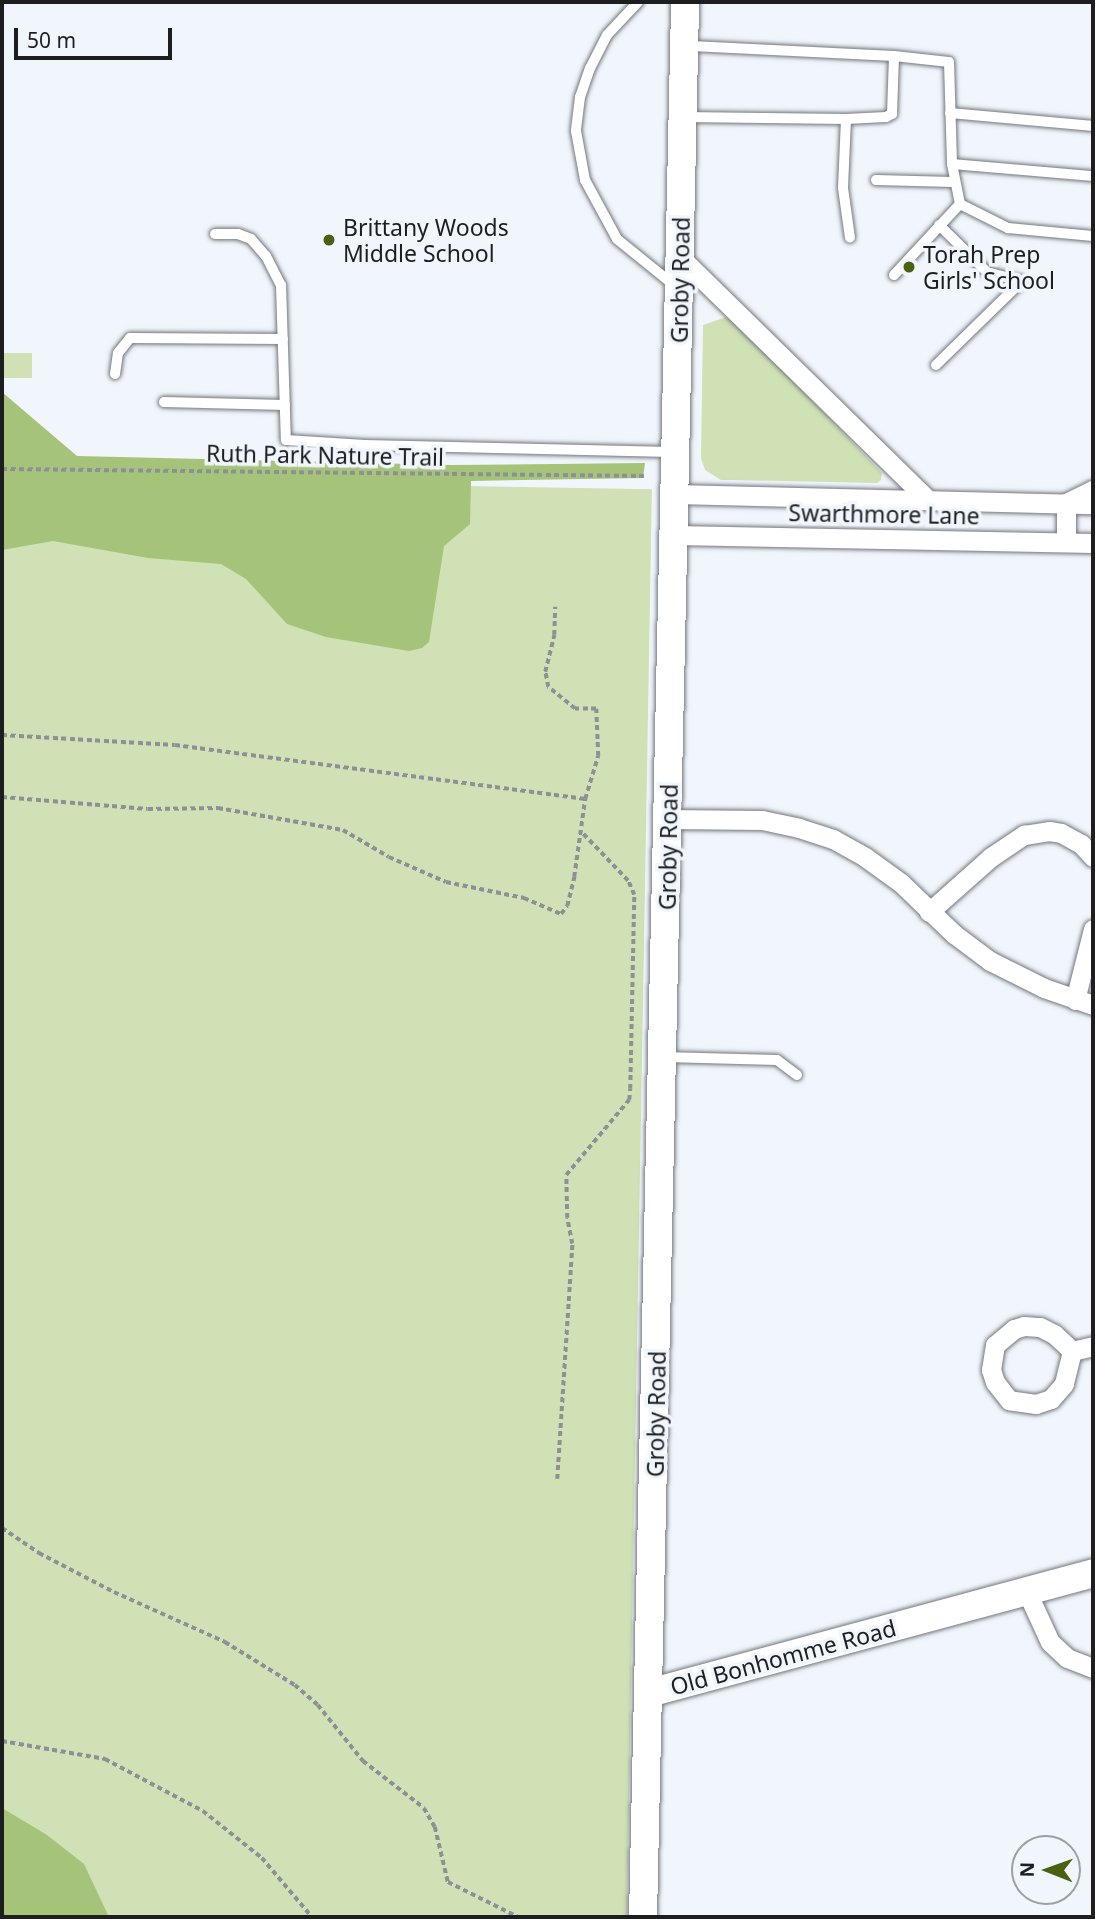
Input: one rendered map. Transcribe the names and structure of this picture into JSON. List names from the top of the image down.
{
  "streets": {
    "street": ["Groby Road", "Swarthmore Lane", "Old Bonhomme Road"],
    "path": ["Ruth Park Nature Trail"]
  },
  "crossings": [
    ["Groby Road", "Swarthmore Lane"],
    ["Groby Road", "Old Bonhomme Road"]
  ],
  "places": ["Brittany Woods Middle School", "Torah Prep Girls' School"],
  "scale_bar": "50 m",
  "north": "left"
}
